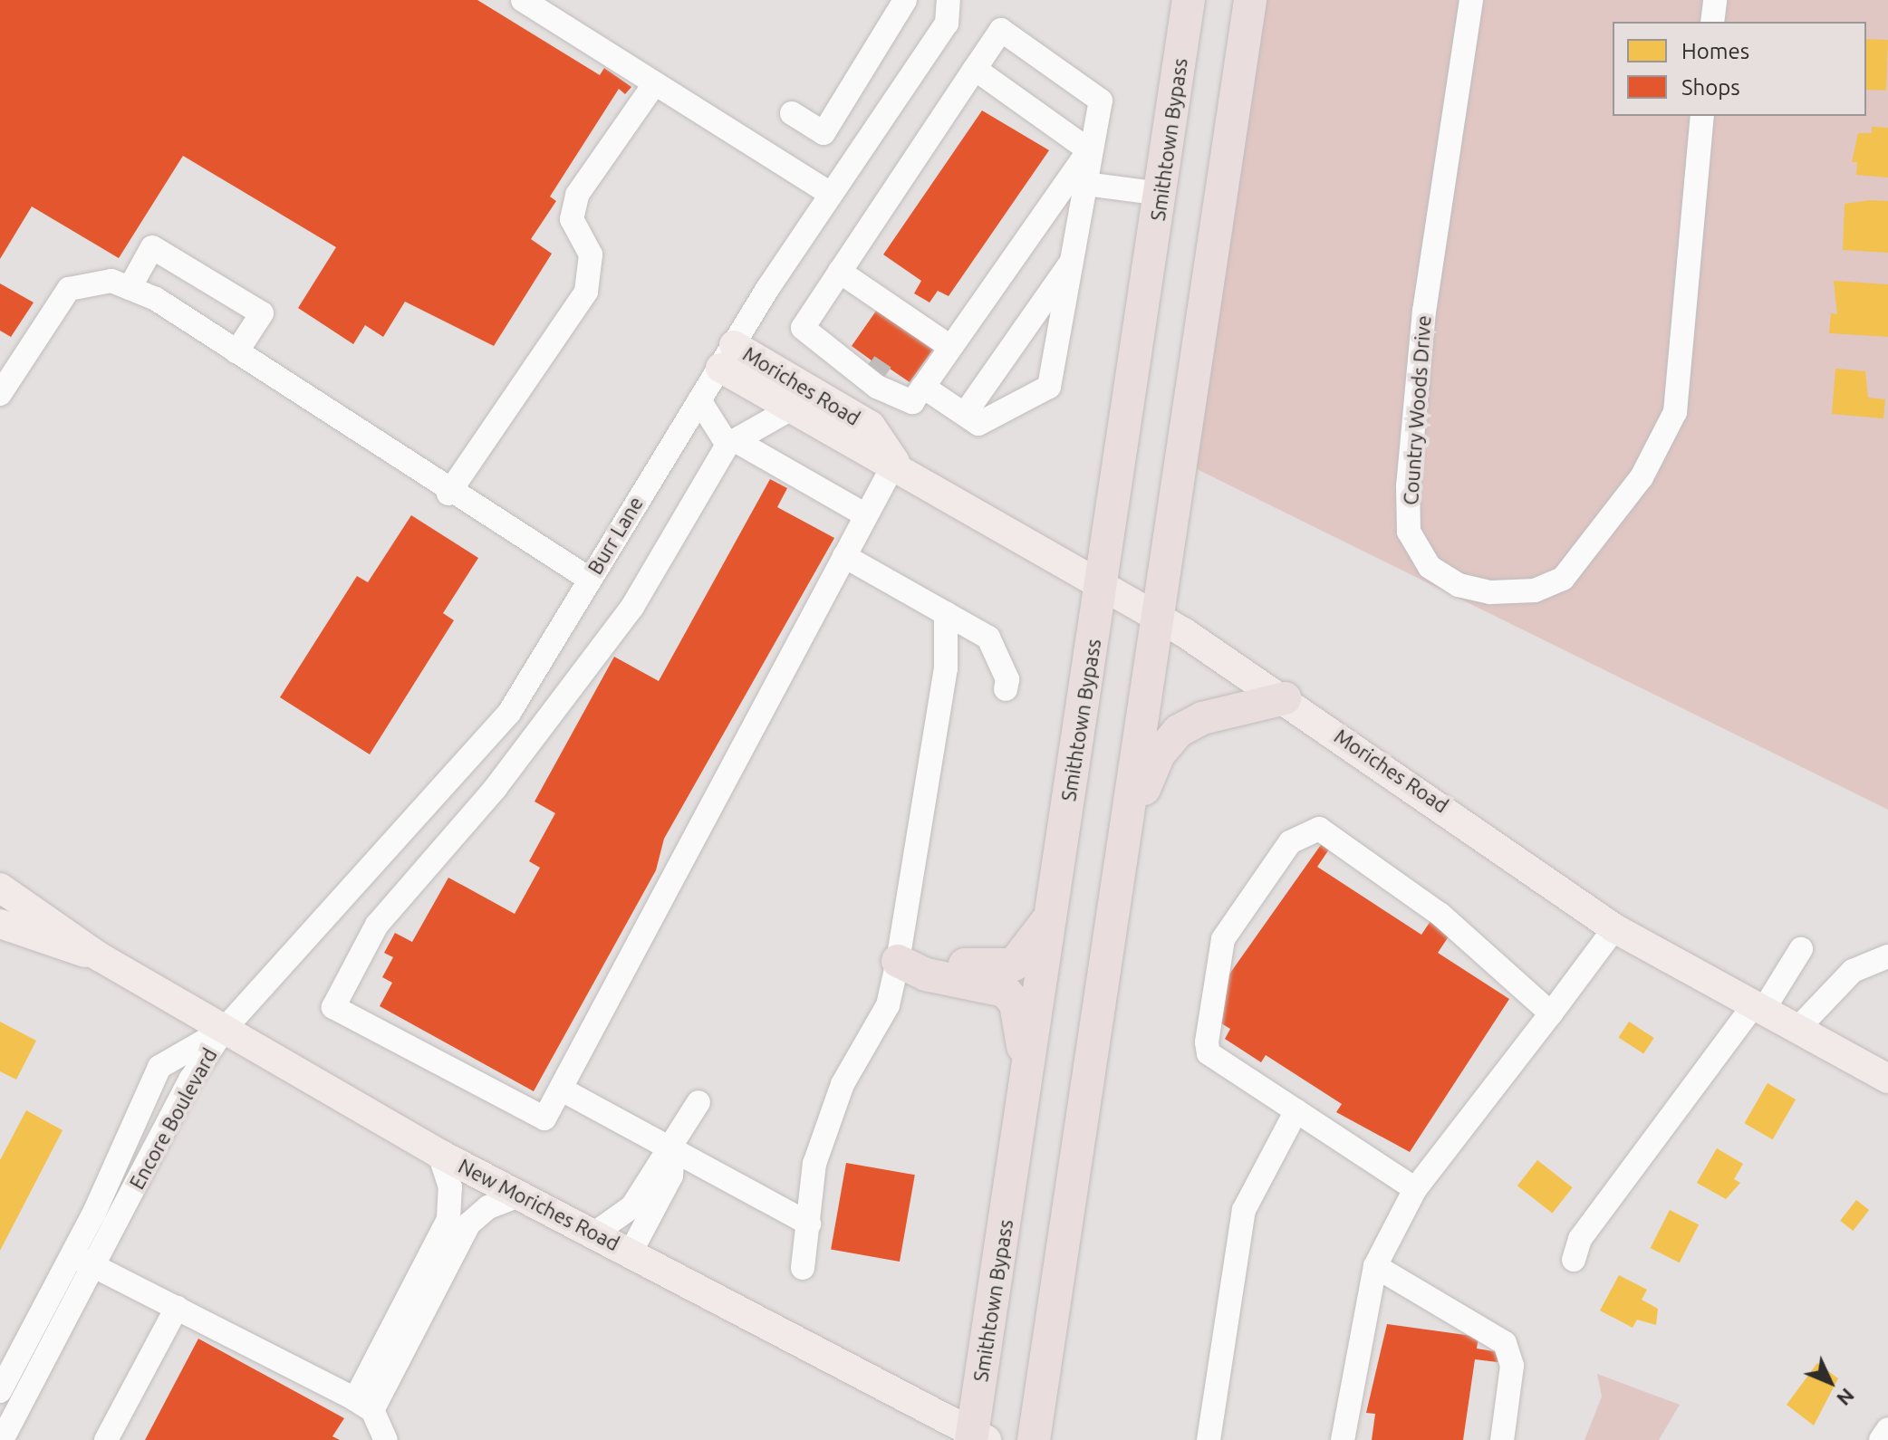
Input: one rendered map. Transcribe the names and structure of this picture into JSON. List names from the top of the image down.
{
  "streets": {
    "highway": ["Smithtown Bypass"],
    "main road": ["Moriches Road", "New Moriches Road"],
    "street": ["Country Woods Drive", "Burr Lane", "Encore Boulevard"]
  },
  "crossings": [
    ["Smithtown Bypass", "Moriches Road"],
    ["Smithtown Bypass", "New Moriches Road"],
    ["Moriches Road", "Burr Lane"],
    ["Burr Lane", "Encore Boulevard"],
    ["Burr Lane", "New Moriches Road"],
    ["Encore Boulevard", "New Moriches Road"]
  ],
  "legend": ["Homes", "Shops"],
  "north": "bottom right"
}
